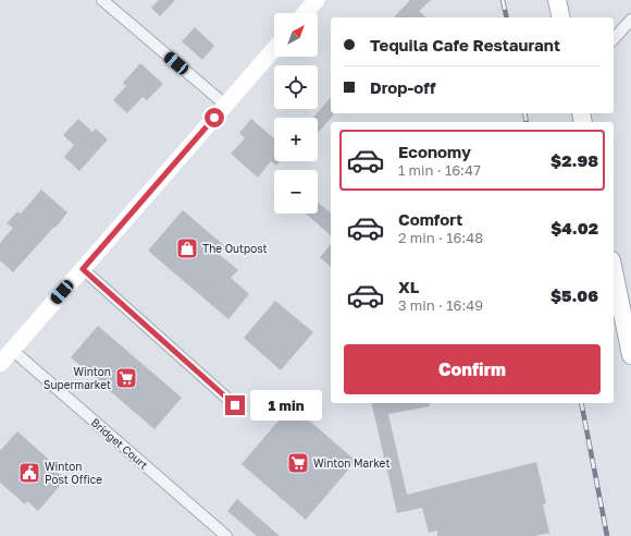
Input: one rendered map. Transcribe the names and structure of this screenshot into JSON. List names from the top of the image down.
{
  "streets": {
    "street": ["Bridget Court"]
  },
  "places": {
    "shop": ["The Outpost"],
    "supermarket": ["Winton Supermarket", "Winton Market"],
    "public building": ["Winton Post Office"]
  },
  "north": "top right",
  "page": {
    "map_buttons": ["+", "−"],
    "banner": ["Tequila Cafe Restaurant", "Drop-off"],
    "list": [
      {
        "name": "Economy",
        "note": "1 min · 16:47",
        "value": "$2.98"
      },
      {
        "name": "Comfort",
        "note": "2 min · 16:48",
        "value": "$4.02"
      },
      {
        "name": "XL",
        "note": "3 min · 16:49",
        "value": "$5.06"
      }
    ],
    "buttons": "Confirm",
    "bubble": "1 min"
  }
}
